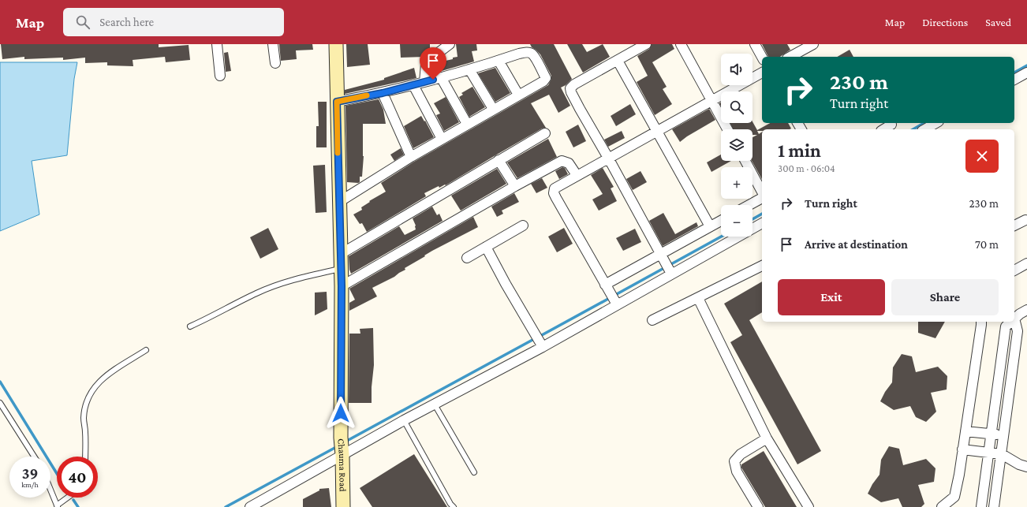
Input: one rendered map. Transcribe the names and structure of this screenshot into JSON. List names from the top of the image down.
{
  "streets": {
    "street": ["Chauma Road"]
  },
  "page": {
    "header": "Map",
    "search": "Search here",
    "nav": ["Map", "Directions", "Saved"],
    "map_buttons": ["+", "−"],
    "turn": ["230 m", "Turn right"],
    "heading": ["1 min", "300 m · 06:04"],
    "list": [
      {
        "name": "Turn right",
        "value": "230 m"
      },
      {
        "name": "Arrive at destination",
        "value": "70 m"
      }
    ],
    "buttons": ["Exit", "Share"],
    "speed": "39 km/h",
    "limit": "40"
  }
}
